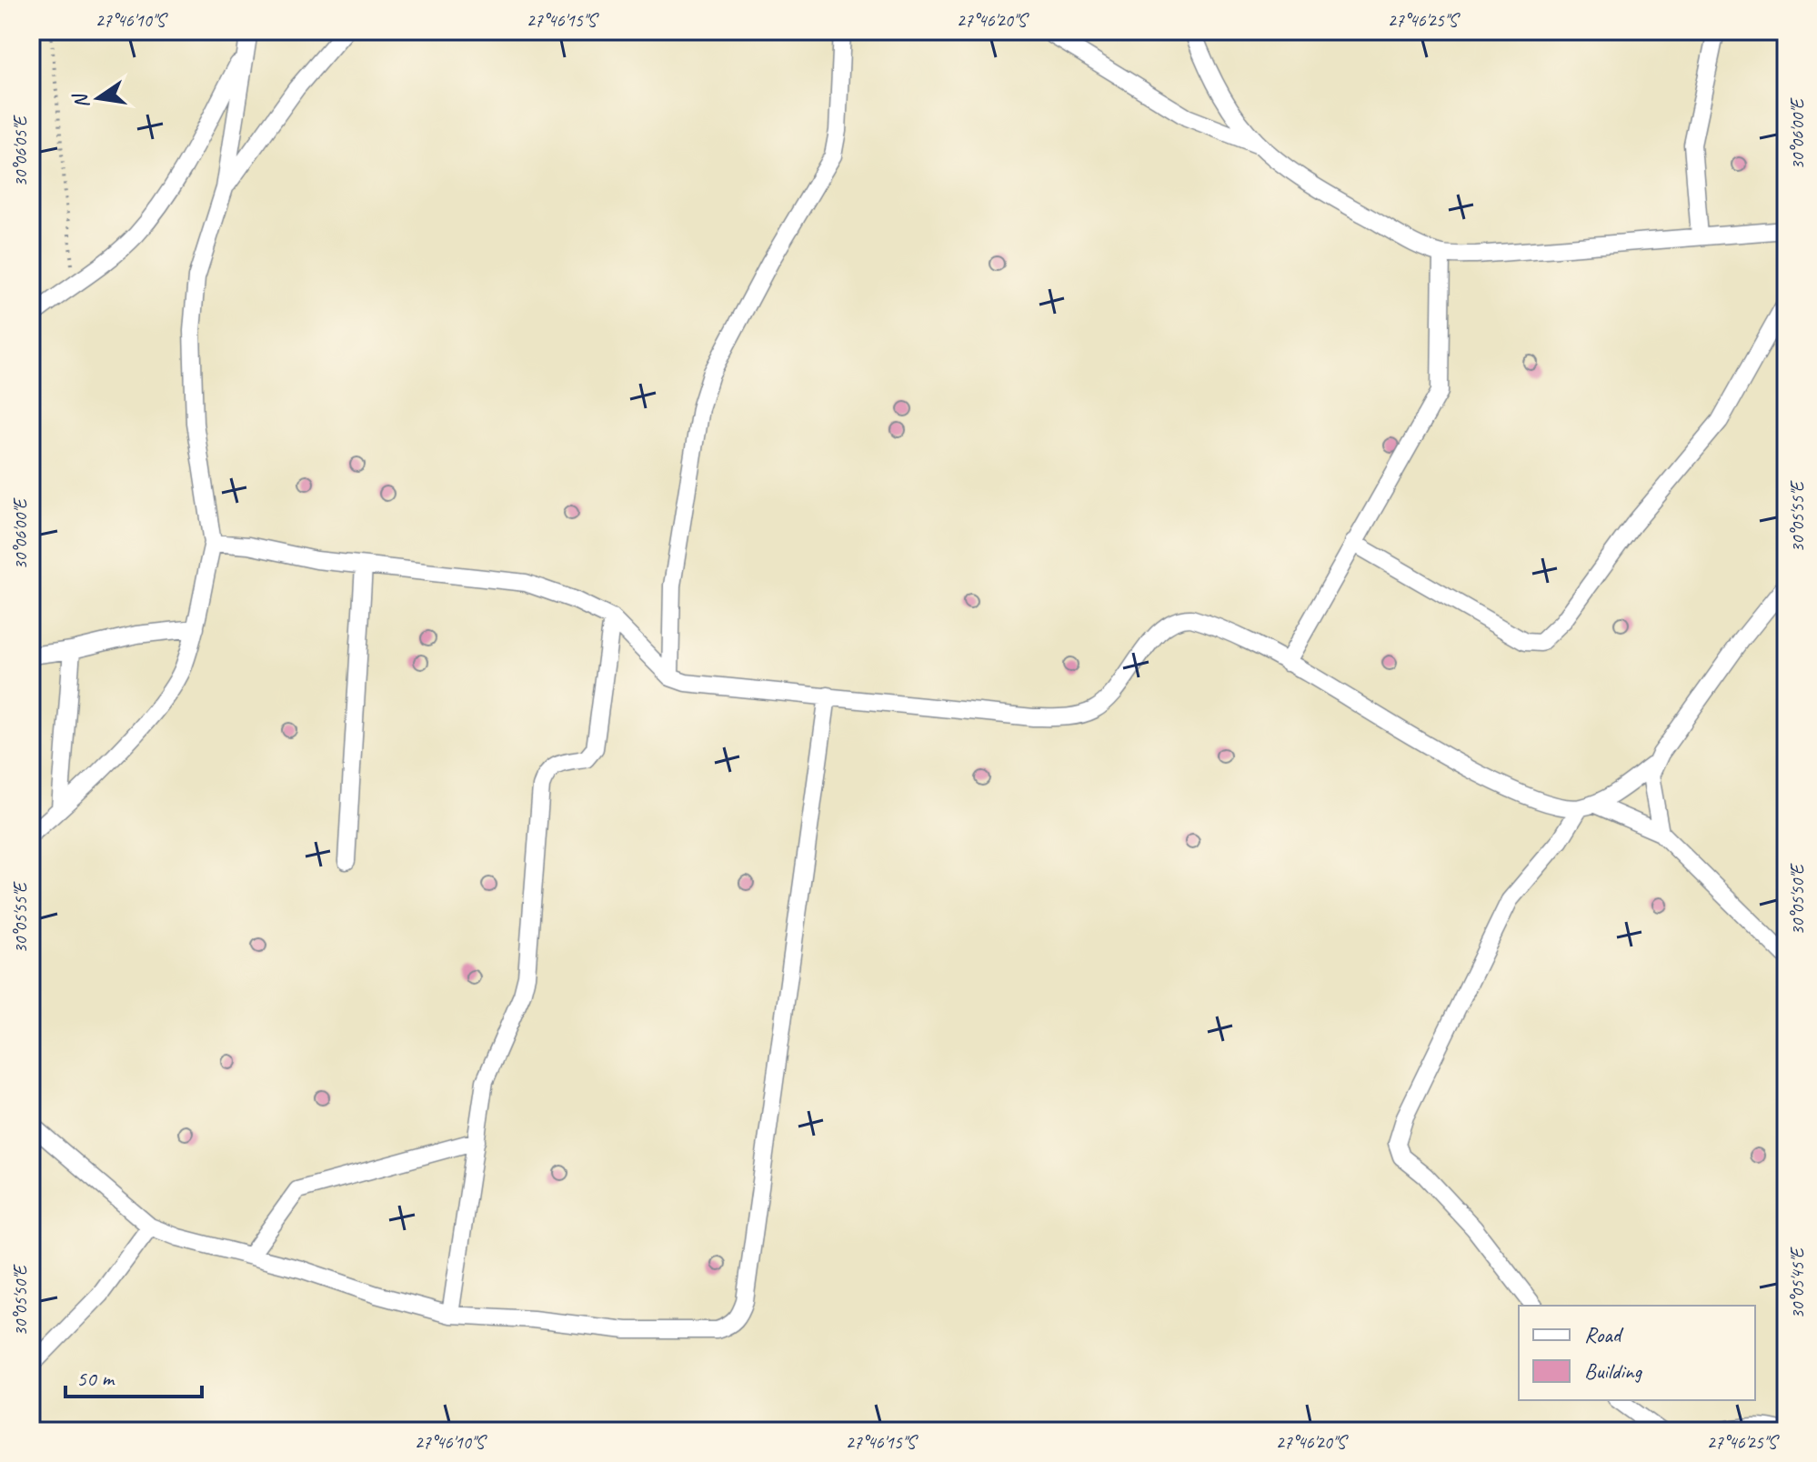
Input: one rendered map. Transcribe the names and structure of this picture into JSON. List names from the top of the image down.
{
  "legend": ["Road", "Building"],
  "scale_bar": "50 m",
  "north": "left",
  "coordinates": [
    "27°46'10\"S",
    "27°46'15\"S",
    "27°46'20\"S",
    "27°46'25\"S",
    "30°06'00\"E",
    "30°06'05\"E",
    "30°05'55\"E",
    "30°05'50\"E",
    "30°05'45\"E"
  ]
}
